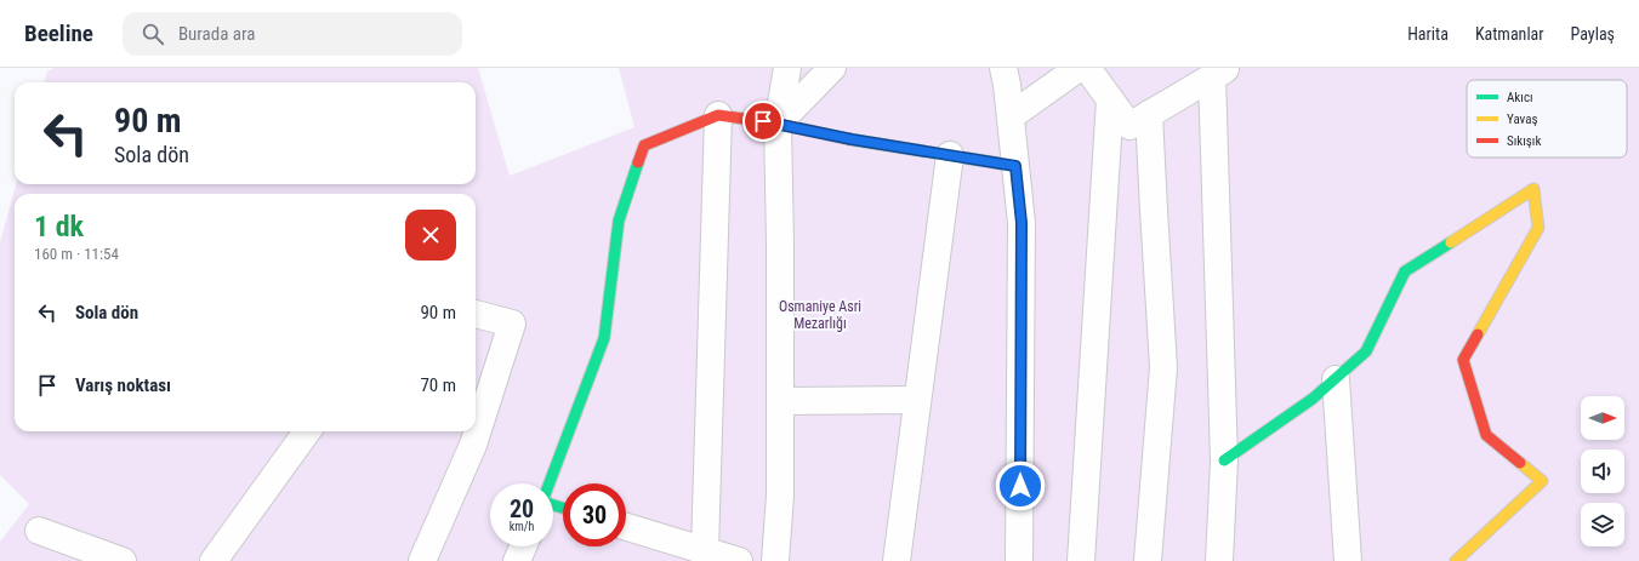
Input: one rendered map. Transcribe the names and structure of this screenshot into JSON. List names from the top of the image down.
{
  "parks": ["Osmaniye Asri Mezarlığı"],
  "legend": ["Akıcı", "Yavaş", "Sıkışık"],
  "north": "right",
  "page": {
    "header": "Beeline",
    "search": "Burada ara",
    "nav": ["Harita", "Katmanlar", "Paylaş"],
    "turn": ["90 m", "Sola dön"],
    "heading": ["1 dk", "160 m · 11:54"],
    "list": [
      {
        "name": "Sola dön",
        "value": "90 m"
      },
      {
        "name": "Varış noktası",
        "value": "70 m"
      }
    ],
    "speed": "20 km/h",
    "limit": "30"
  }
}
